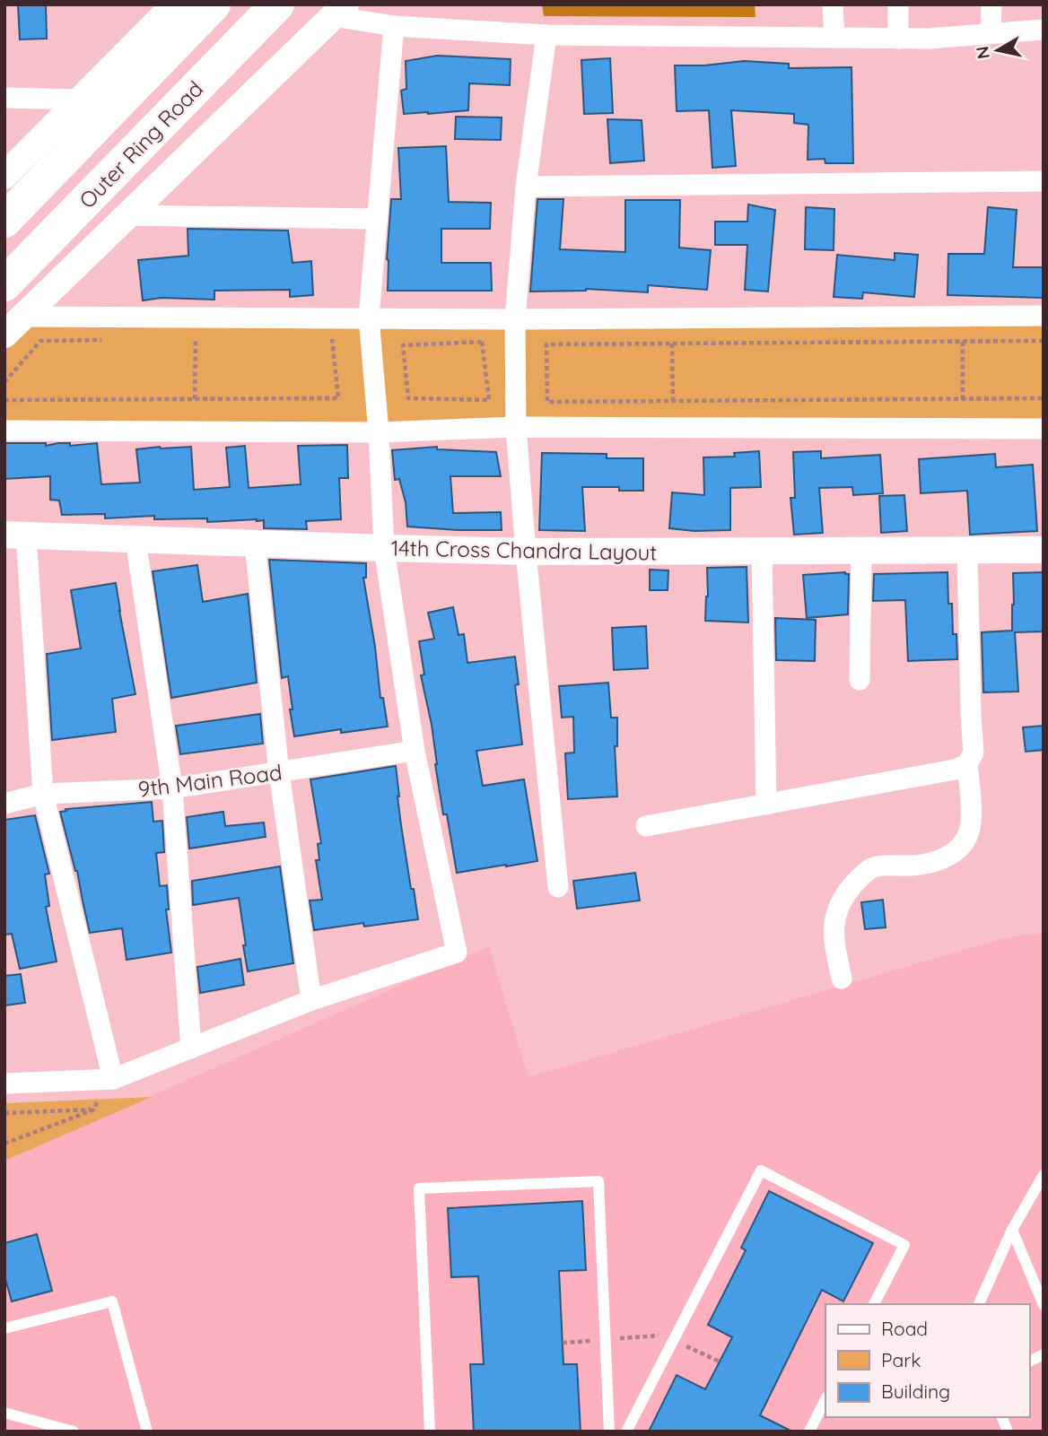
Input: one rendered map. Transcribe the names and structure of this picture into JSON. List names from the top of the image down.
{
  "streets": {
    "highway": ["Outer Ring Road"],
    "street": ["14th Cross Chandra Layout", "9th Main Road"]
  },
  "legend": ["Road", "Park", "Building"],
  "north": "left"
}
